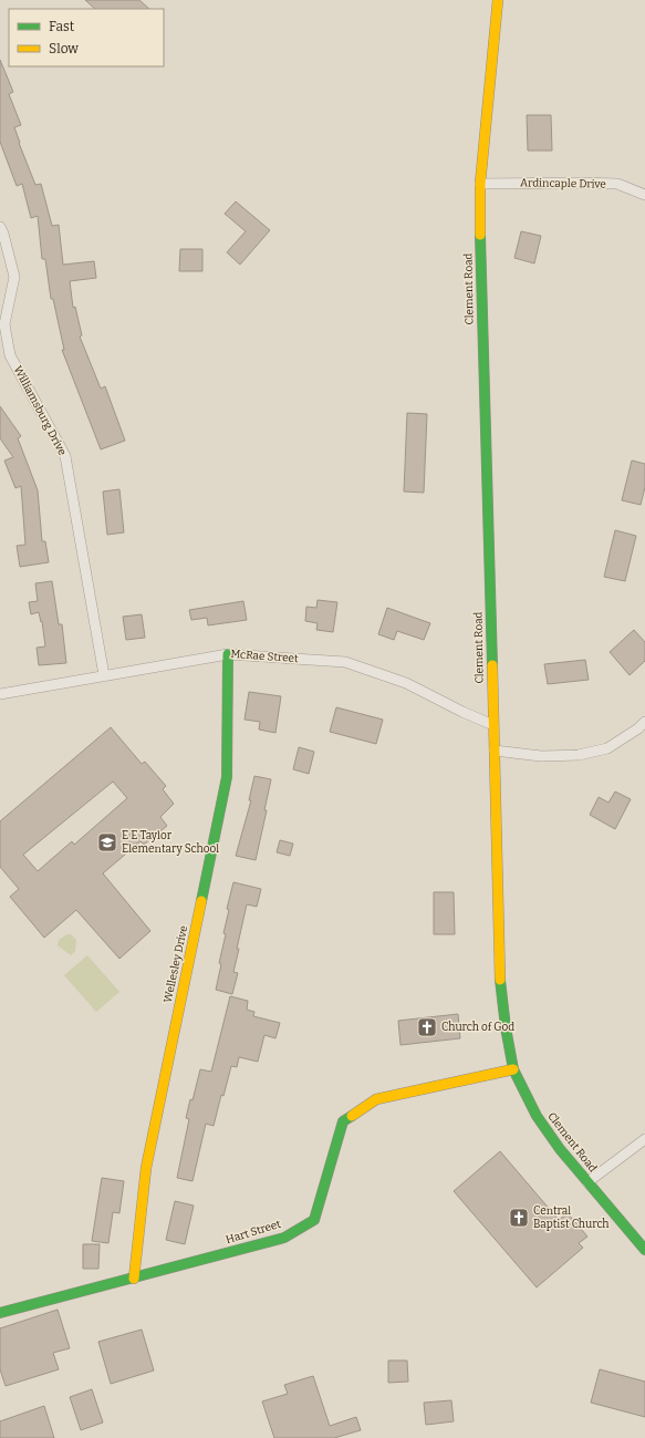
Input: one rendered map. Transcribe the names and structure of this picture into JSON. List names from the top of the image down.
{
  "streets": {
    "street": [
      "Ardincaple Drive",
      "Clement Road",
      "Williamsburg Drive",
      "McRae Street",
      "Wellesley Drive",
      "Hart Street"
    ]
  },
  "crossings": [
    ["Ardincaple Drive", "Clement Road"],
    ["Clement Road", "McRae Street"],
    ["Clement Road", "Hart Street"],
    ["Williamsburg Drive", "McRae Street"],
    ["McRae Street", "Wellesley Drive"],
    ["Wellesley Drive", "Hart Street"]
  ],
  "places": {
    "school or university": ["E E Taylor Elementary School"],
    "church": ["Church of God", "Central Baptist Church"]
  },
  "legend": ["Fast", "Slow"]
}
